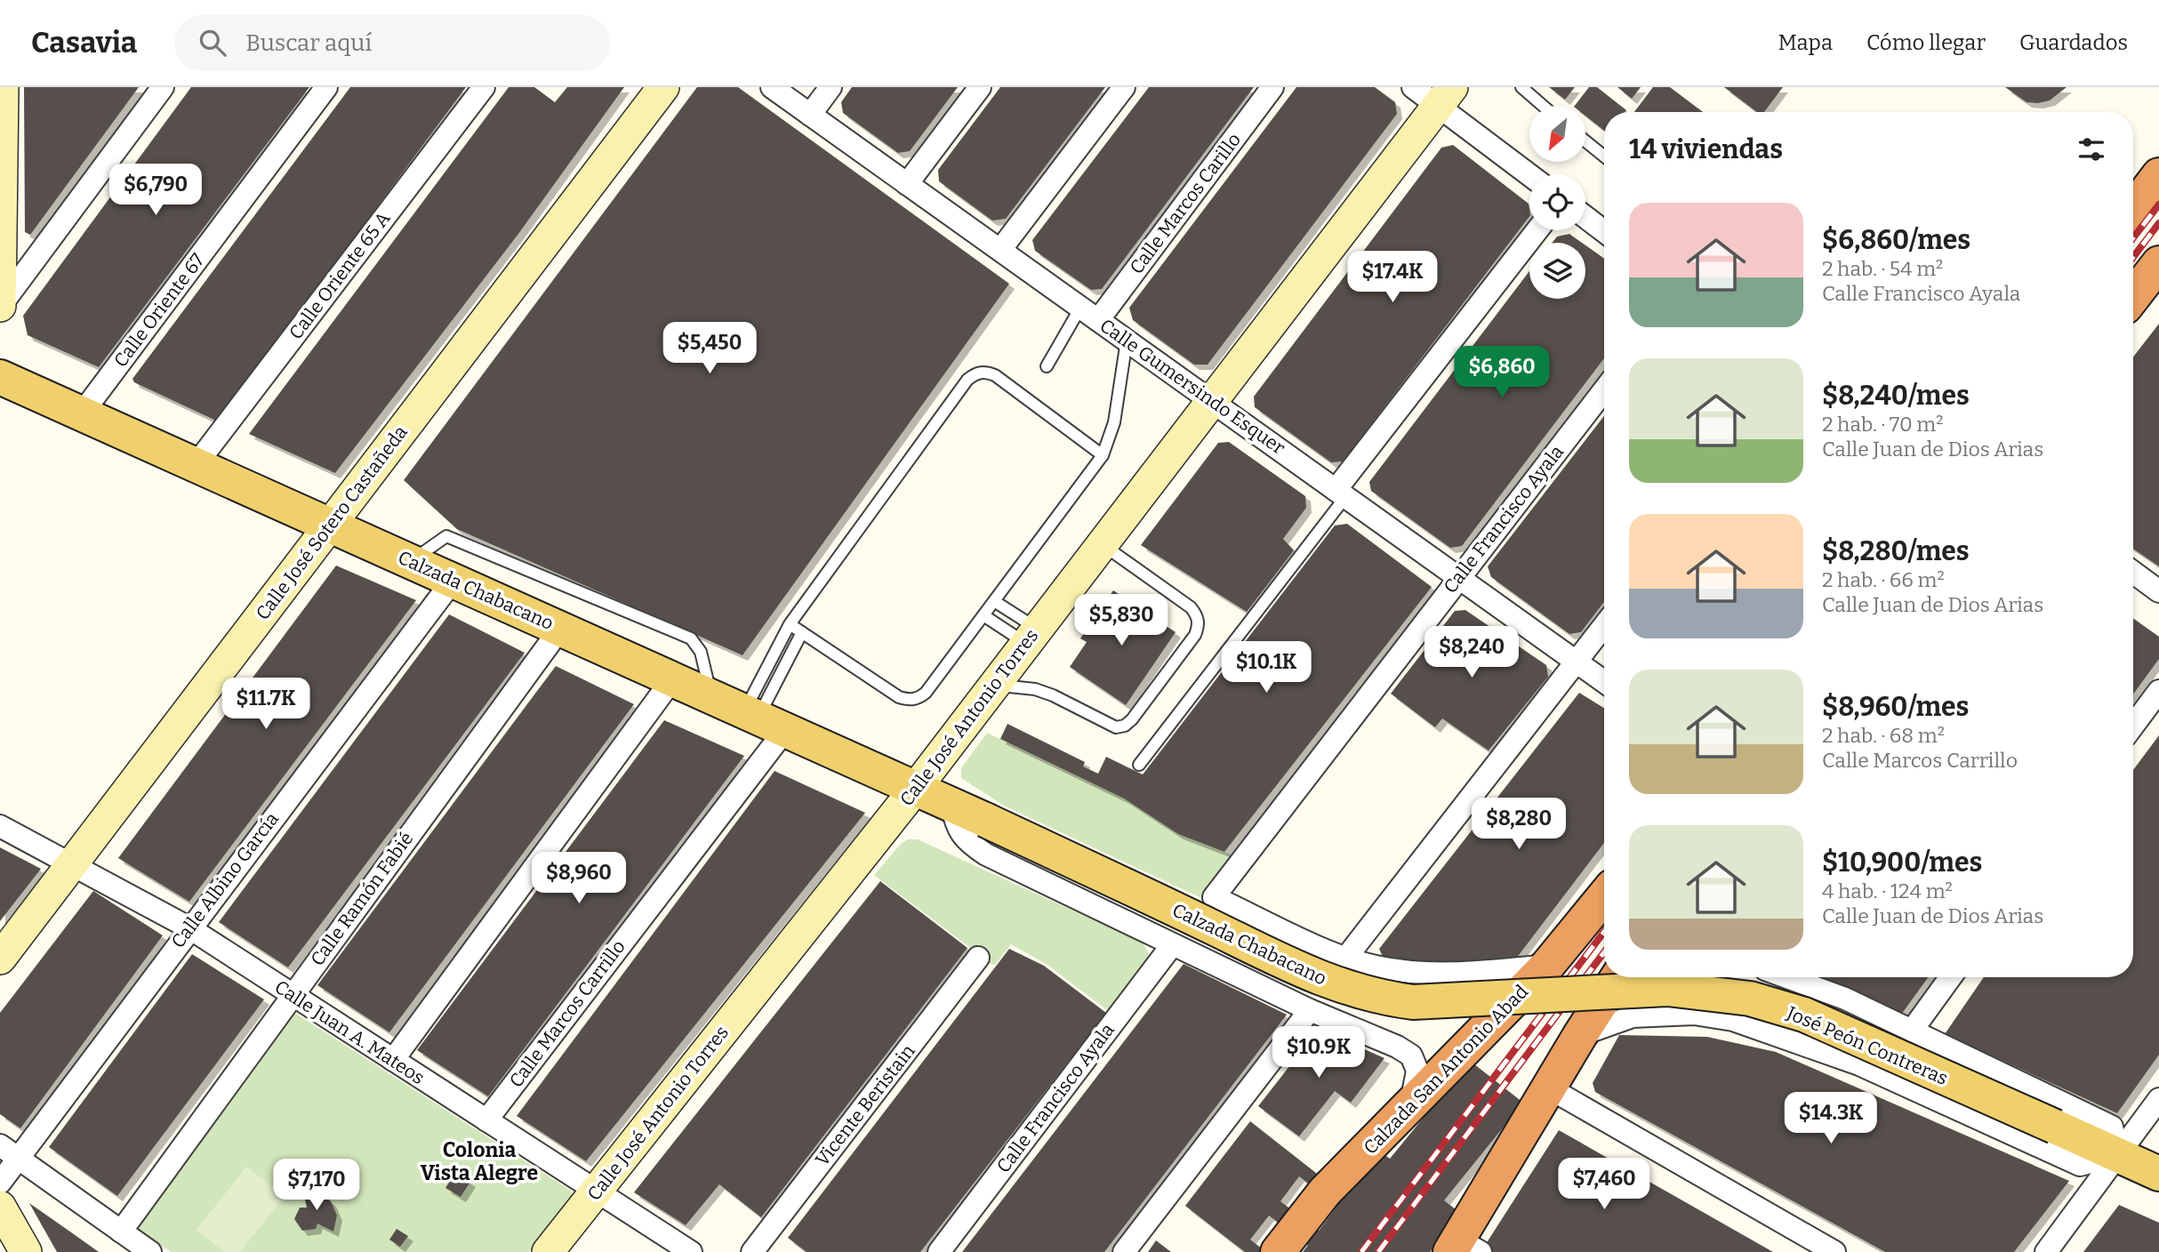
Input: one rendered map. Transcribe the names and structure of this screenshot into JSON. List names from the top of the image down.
{
  "streets": {
    "highway": ["Calzada San Antonio Abad"],
    "main road": ["Calzada Chabacano", "José Peón Contreras"],
    "street": [
      "Calle Marcos Carillo",
      "Calle Oriente 65 A",
      "Calle Oriente 67",
      "Calle Gumersindo Esquer",
      "Calle Francisco Ayala",
      "Calle José Sotero Castañeda",
      "Calle José Antonio Torres",
      "Calle Albino García",
      "Calle Ramón Fabié",
      "Calle Marcos Carrillo",
      "Calle Juan A. Mateos",
      "Vicente Beristain"
    ]
  },
  "crossings": [
    ["Calle Marcos Carillo", "Calle Gumersindo Esquer"],
    ["Calle Oriente 65 A", "Calzada Chabacano"],
    ["Calle Oriente 67", "Calzada Chabacano"],
    ["Calle Gumersindo Esquer", "Calle Francisco Ayala"],
    ["Calle Gumersindo Esquer", "Calle José Antonio Torres"],
    ["Calle Francisco Ayala", "Calzada Chabacano"],
    ["Calle José Sotero Castañeda", "Calzada Chabacano"],
    ["Calle José Sotero Castañeda", "Calle Juan A. Mateos"],
    ["Calzada Chabacano", "Calle José Antonio Torres"],
    ["Calzada Chabacano", "Calle Albino García"],
    ["Calzada Chabacano", "Calle Ramón Fabié"],
    ["Calzada Chabacano", "Calle Marcos Carrillo"],
    ["Calzada Chabacano", "José Peón Contreras"],
    ["Calzada Chabacano", "Calzada San Antonio Abad"],
    ["Calle José Antonio Torres", "Calle Juan A. Mateos"],
    ["Calle Albino García", "Calle Juan A. Mateos"],
    ["Calle Ramón Fabié", "Calle Juan A. Mateos"],
    ["Calle Marcos Carrillo", "Calle Juan A. Mateos"]
  ],
  "districts": ["Colonia Vista Alegre"],
  "north": "bottom left",
  "page": {
    "header": "Casavia",
    "search": "Buscar aquí",
    "nav": ["Mapa", "Cómo llegar", "Guardados"],
    "heading": "14 viviendas",
    "price": [
      "$6,790",
      "$17.4K",
      "$5,450",
      "$6,860",
      "$5,830",
      "$8,240",
      "$10.1K",
      "$11.7K",
      "$8,280",
      "$8,960",
      "$10.9K",
      "$14.3K",
      "$7,460",
      "$7,170"
    ],
    "list": [
      {
        "name": "$6,860/mes",
        "note": "2 hab. · 54 m² · Calle Francisco Ayala"
      },
      {
        "name": "$8,240/mes",
        "note": "2 hab. · 70 m² · Calle Juan de Dios Arias"
      },
      {
        "name": "$8,280/mes",
        "note": "2 hab. · 66 m² · Calle Juan de Dios Arias"
      },
      {
        "name": "$8,960/mes",
        "note": "2 hab. · 68 m² · Calle Marcos Carrillo"
      },
      {
        "name": "$10,900/mes",
        "note": "4 hab. · 124 m² · Calle Juan de Dios Arias"
      }
    ]
  }
}
